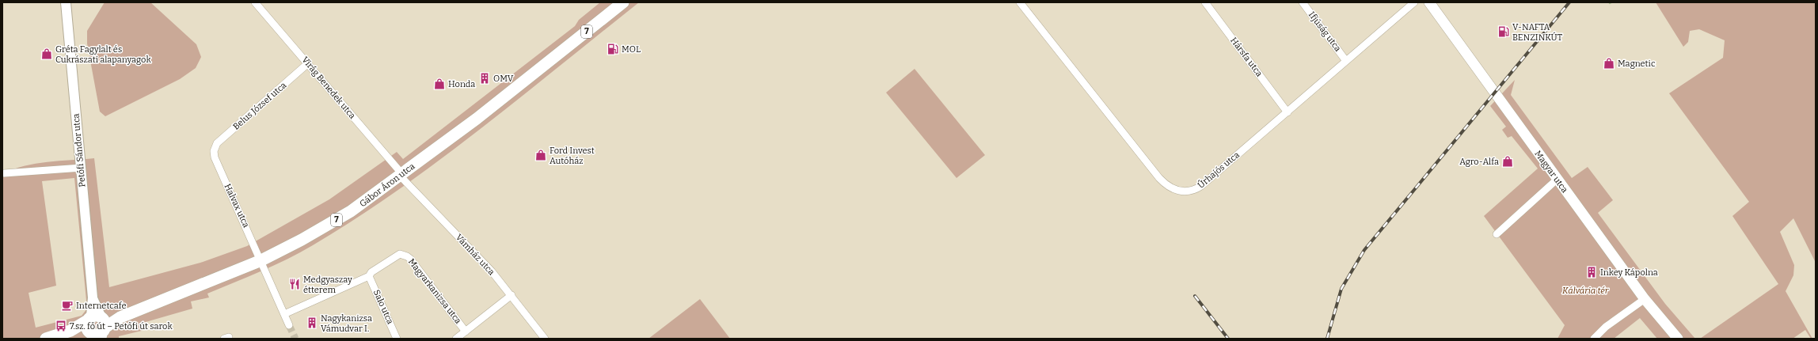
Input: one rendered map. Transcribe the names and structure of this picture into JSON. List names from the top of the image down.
{
  "streets": {
    "main road": ["7", "Magyar utca", "Gábor Áron utca"],
    "street": [
      "Ifjúság utca",
      "Hársfa utca",
      "Virág Benedek utca",
      "Belus József utca",
      "Petőfi Sándor utca",
      "Űrhajós utca",
      "Halvax utca",
      "Vámház utca",
      "Magyarkanizsa utca",
      "Salo utca"
    ]
  },
  "crossings": [
    ["Ifjúság utca", "Űrhajós utca"],
    ["Hársfa utca", "Űrhajós utca"],
    ["Virág Benedek utca", "Belus József utca"],
    ["Virág Benedek utca", "Gábor Áron utca"],
    ["Virág Benedek utca", "Vámház utca"],
    ["Belus József utca", "Halvax utca"],
    ["Petőfi Sándor utca", "Gábor Áron utca"],
    ["Gábor Áron utca", "Halvax utca"],
    ["Gábor Áron utca", "Vámház utca"],
    ["Halvax utca", "Magyarkanizsa utca"],
    ["Magyarkanizsa utca", "Salo utca"]
  ],
  "parks": ["Kálvária tér"],
  "places": {
    "fuel station": ["V-NAFTA BENZINKÚT", "MOL"],
    "shop": [
      "Gréta Fagylalt és Cukrászati alapanyagok",
      "Magnetic",
      "Honda",
      "Ford Invest Autóház",
      "Agro-Alfa"
    ],
    "building": ["OMV", "Inkey Kápolna", "Nagykanizsa Vámudvar I."],
    "restaurant": ["Medgyaszay étterem"],
    "cafe": ["Internetcafe"],
    "bus stop": ["7.sz. fő út – Petőfi út sarok"]
  }
}
